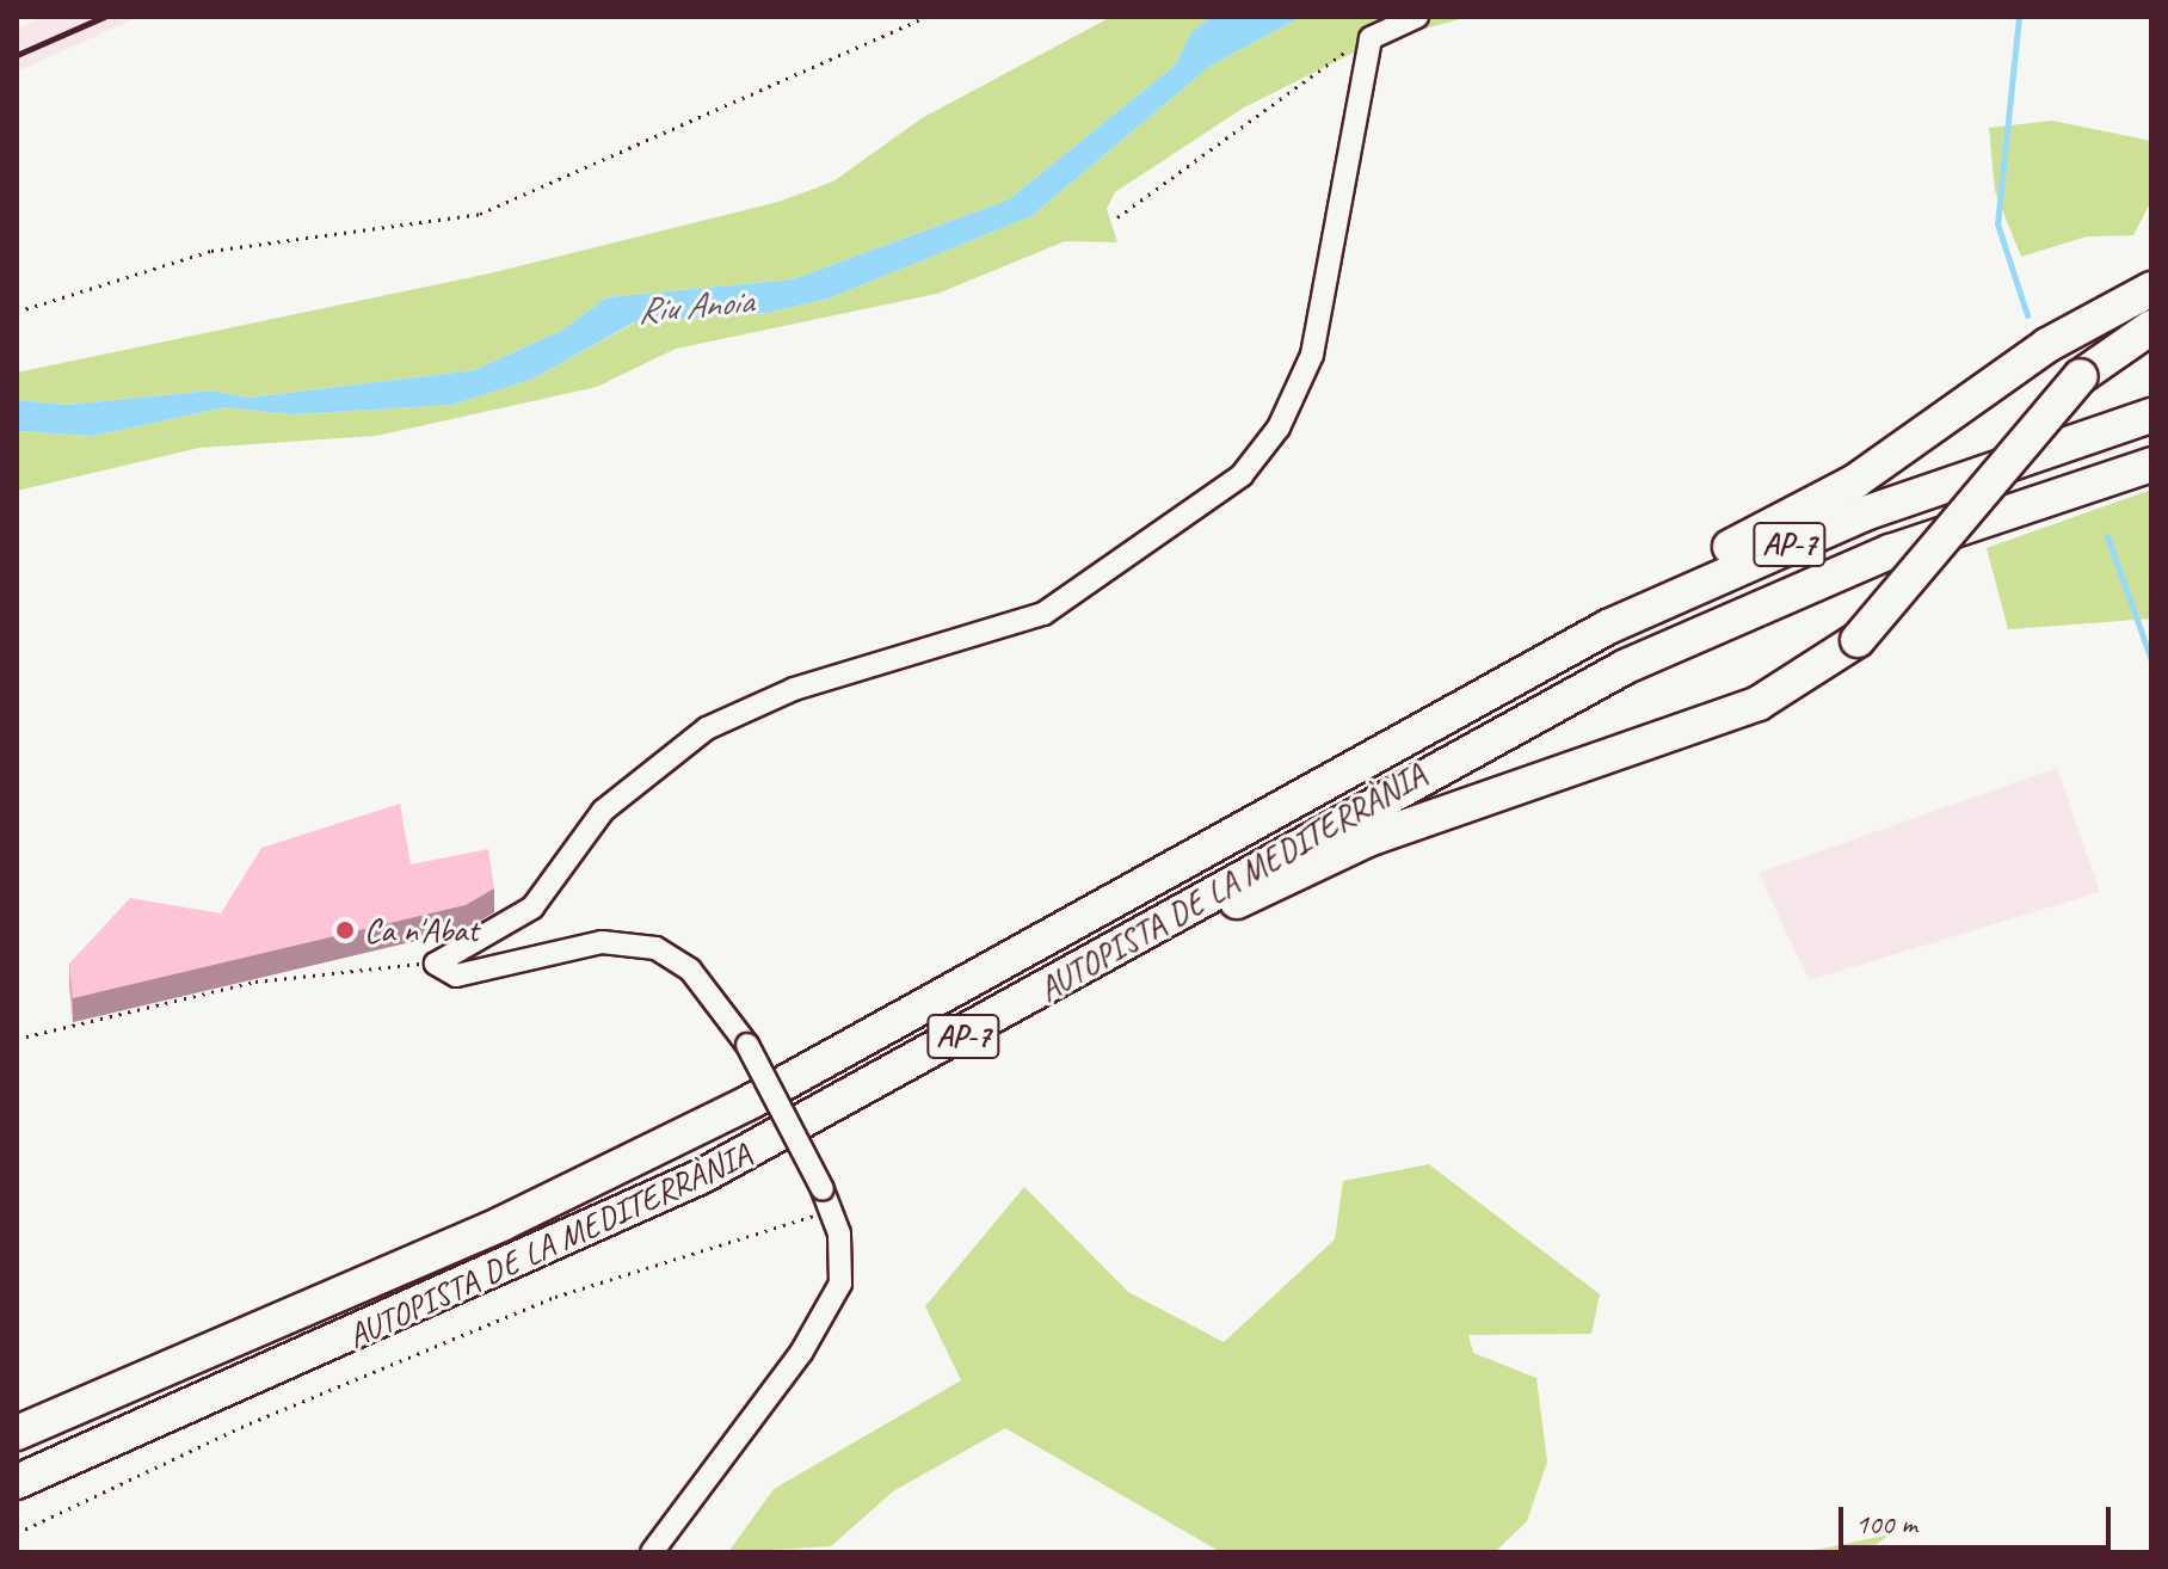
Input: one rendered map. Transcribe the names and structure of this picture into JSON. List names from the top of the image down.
{
  "streets": {
    "highway": ["AP-7", "AUTOPISTA DE LA MEDITERRÀNIA"]
  },
  "water": ["Riu Anoia"],
  "places": ["Ca n'Abat"],
  "scale_bar": "100 m"
}
